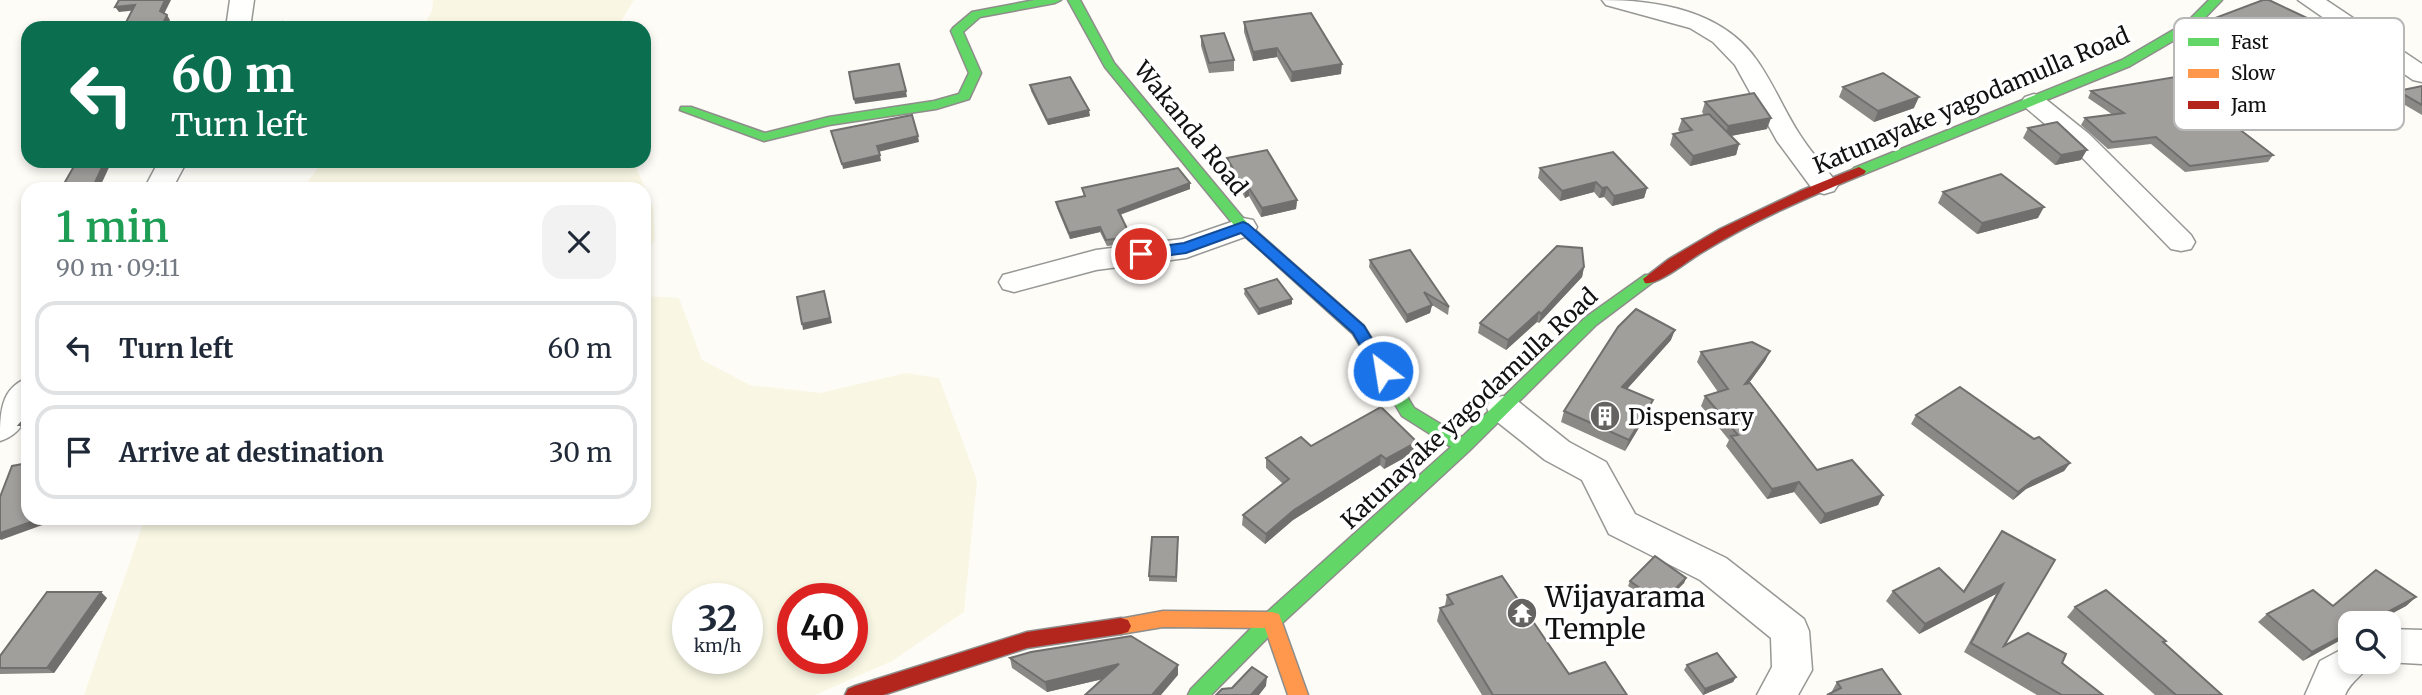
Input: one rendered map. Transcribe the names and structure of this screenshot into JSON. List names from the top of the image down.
{
  "streets": {
    "street": ["Katunayake yagodamulla Road", "Wakanda Road"]
  },
  "crossings": [
    ["Katunayake yagodamulla Road", "Wakanda Road"]
  ],
  "places": {
    "building": ["Dispensary"],
    "temple": ["Wijayarama Temple"]
  },
  "legend": ["Fast", "Slow", "Jam"],
  "page": {
    "turn": ["60 m", "Turn left"],
    "heading": ["1 min", "90 m · 09:11"],
    "list": [
      {
        "name": "Turn left",
        "value": "60 m"
      },
      {
        "name": "Arrive at destination",
        "value": "30 m"
      }
    ],
    "speed": "32 km/h",
    "limit": "40"
  }
}
